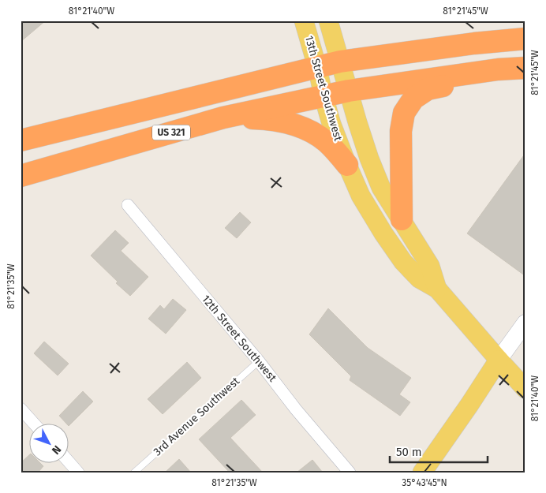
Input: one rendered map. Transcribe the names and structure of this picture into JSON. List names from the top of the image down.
{
  "streets": {
    "highway": ["US 321"],
    "main road": ["13th Street Southwest"],
    "street": ["12th Street Southwest"],
    "lane": ["3rd Avenue Southwest"]
  },
  "crossings": [
    ["13th Street Southwest", "US 321"],
    ["12th Street Southwest", "3rd Avenue Southwest"]
  ],
  "scale_bar": "50 m",
  "north": "bottom right",
  "coordinates": [
    "81°21'40\"W",
    "81°21'45\"W",
    "81°21'35\"W",
    "35°43'45\"N"
  ]
}
